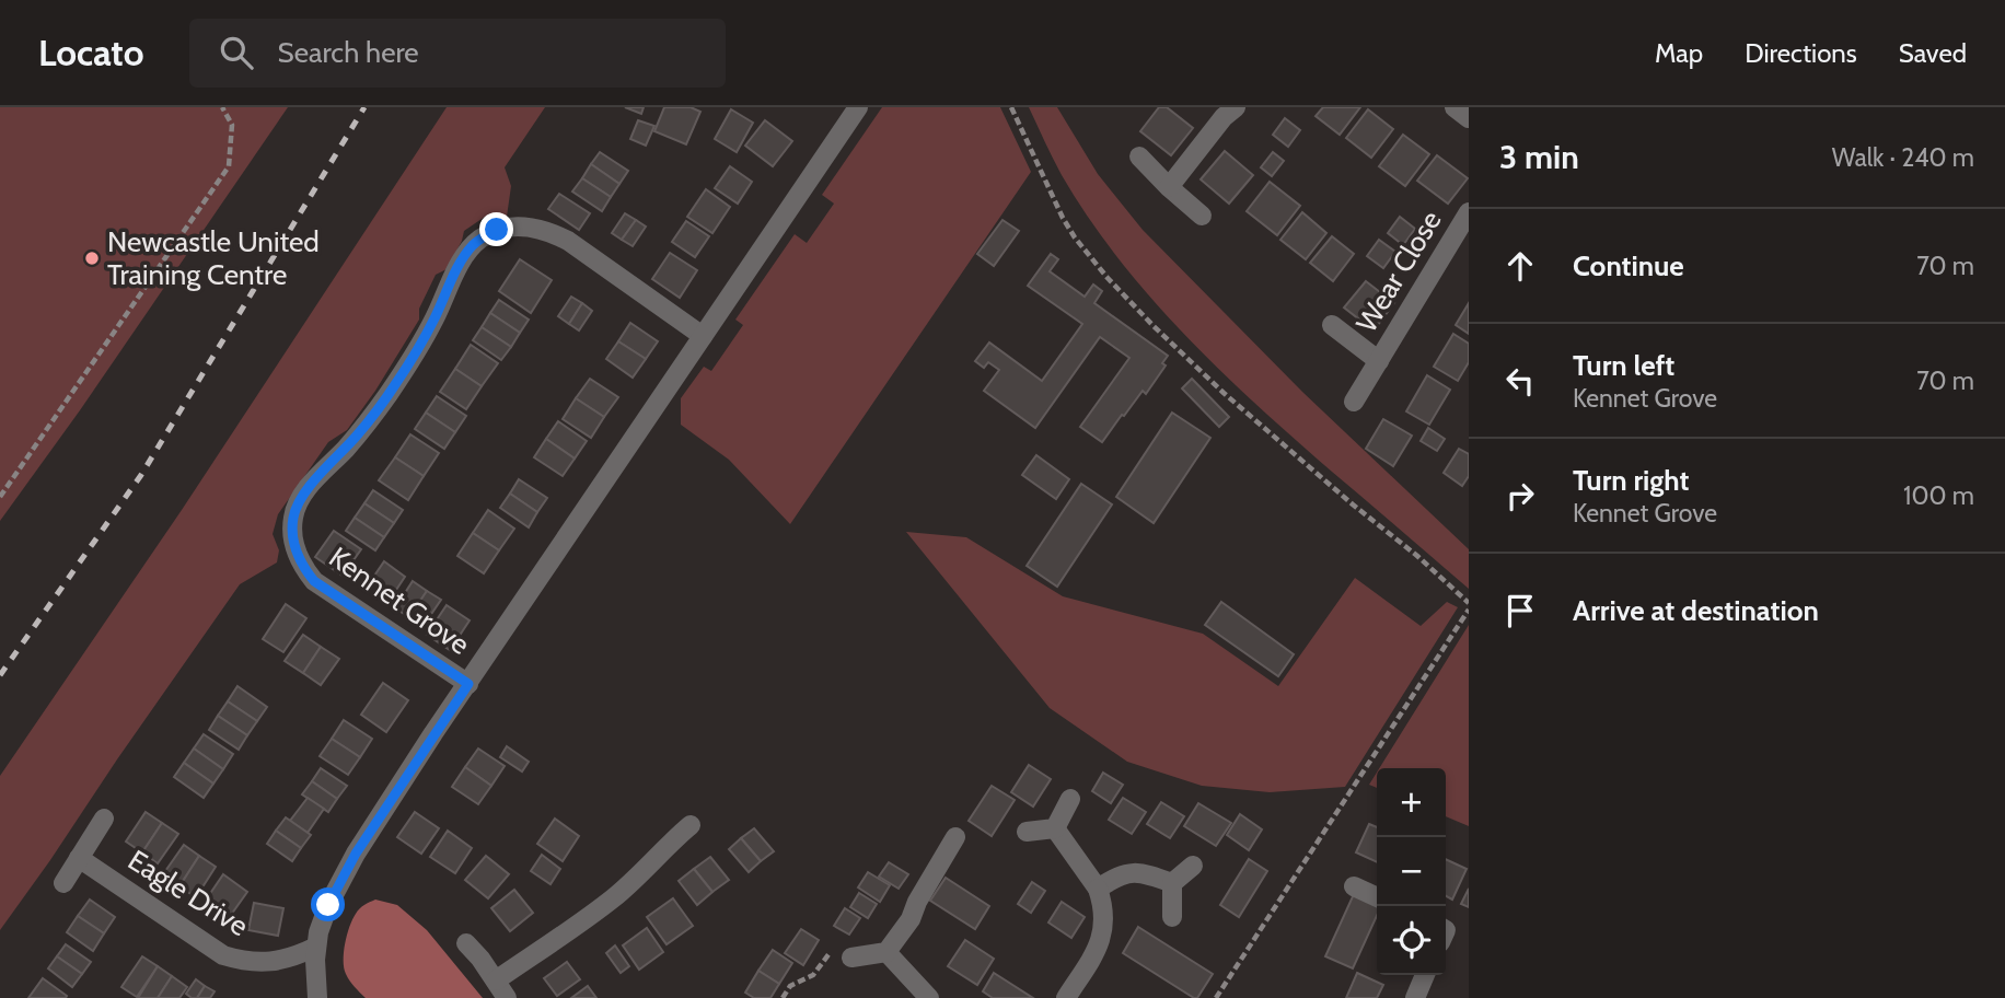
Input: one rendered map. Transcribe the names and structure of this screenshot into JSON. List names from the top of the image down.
{
  "streets": {
    "street": ["Wear Close", "Kennet Grove", "Eagle Drive"]
  },
  "places": ["Newcastle United Training Centre"],
  "page": {
    "header": "Locato",
    "search": "Search here",
    "nav": ["Map", "Directions", "Saved"],
    "heading": ["3 min", "Walk · 240 m"],
    "list": [
      ["Continue", "70 m"],
      ["Turn left", "Kennet Grove", "70 m"],
      ["Turn right", "Kennet Grove", "100 m"],
      "Arrive at destination"
    ],
    "map_buttons": ["+", "−"]
  }
}
